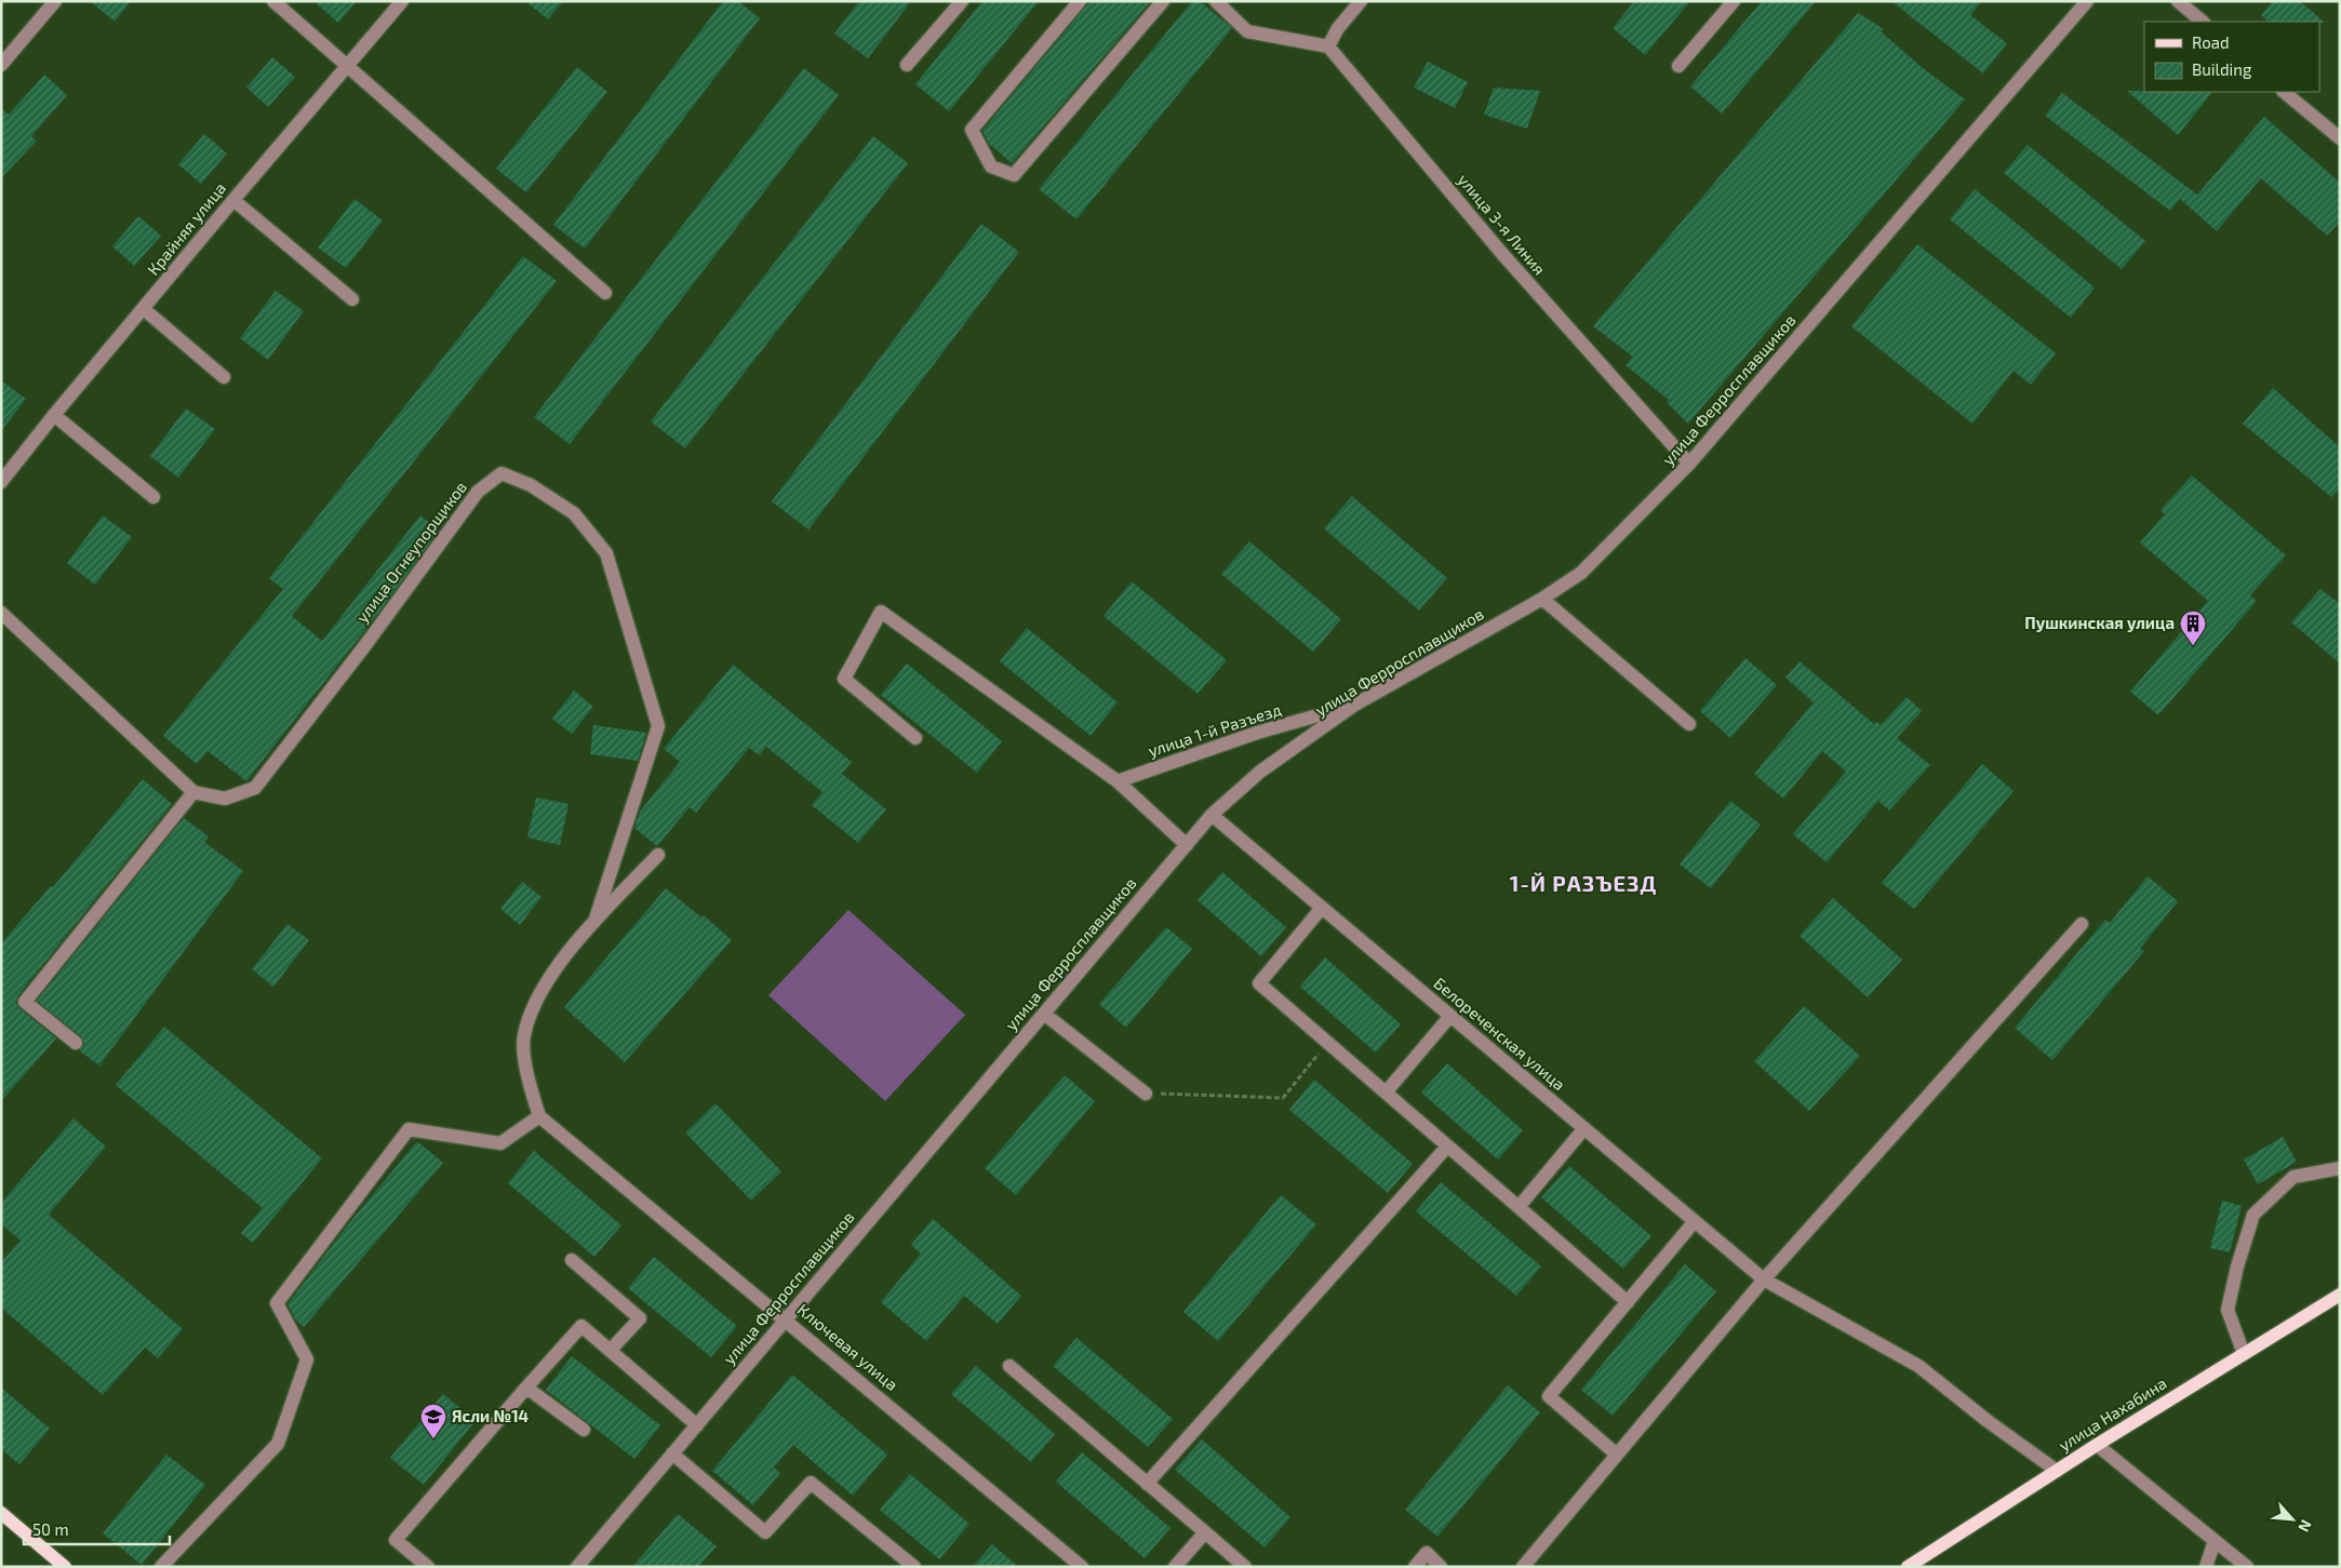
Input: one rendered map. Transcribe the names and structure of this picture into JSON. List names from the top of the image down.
{
  "streets": {
    "main road": ["улица Нахабина"],
    "street": [
      "улица 3-я Линия",
      "Крайняя улица",
      "улица Ферросплавщиков",
      "улица Огнеупорщиков",
      "улица 1-й Разъезд",
      "Белореченская улица",
      "Ключевая улица"
    ]
  },
  "crossings": [
    ["улица 3-я Линия", "улица Ферросплавщиков"],
    ["улица Ферросплавщиков", "улица 1-й Разъезд"],
    ["улица Ферросплавщиков", "Белореченская улица"],
    ["улица Ферросплавщиков", "Ключевая улица"],
    ["Белореченская улица", "улица Нахабина"]
  ],
  "districts": ["1-Й РАЗЪЕЗД"],
  "places": {
    "building": ["Пушкинская улица"],
    "school or university": ["Ясли №14"]
  },
  "legend": ["Road", "Building"],
  "scale_bar": "50 m",
  "north": "bottom right"
}
